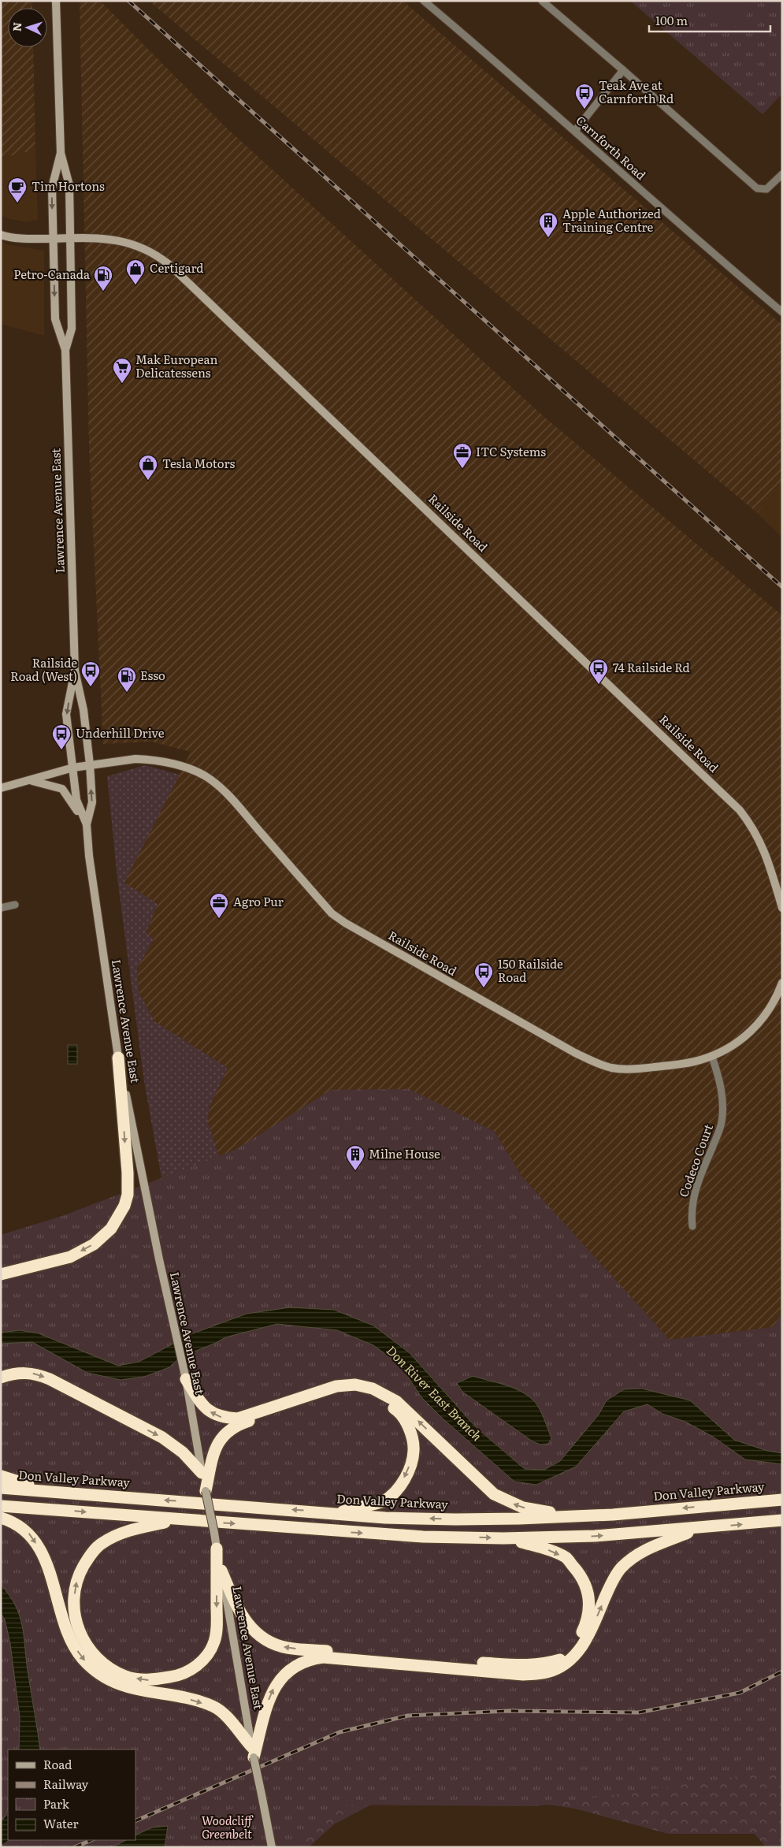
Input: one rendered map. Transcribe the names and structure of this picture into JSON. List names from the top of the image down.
{
  "streets": {
    "highway": ["Don Valley Parkway"],
    "main road": ["Lawrence Avenue East", "Railside Road"],
    "street": ["Carnforth Road", "Codeco Court"]
  },
  "crossings": [
    ["Lawrence Avenue East", "Railside Road"],
    ["Railside Road", "Codeco Court"]
  ],
  "water": ["Don River East Branch"],
  "parks": ["Woodcliff Greenbelt"],
  "places": {
    "bus stop": [
      "Teak Ave at Carnforth Rd",
      "74 Railside Rd",
      "Railside Road (West)",
      "Underhill Drive",
      "150 Railside Road"
    ],
    "cafe": ["Tim Hortons"],
    "building": ["Apple Authorized Training Centre", "Milne House"],
    "shop": ["Certigard", "Tesla Motors"],
    "fuel station": ["Petro-Canada", "Esso"],
    "supermarket": ["Mak European Delicatessens"],
    "office": ["ITC Systems", "Agro Pur"]
  },
  "legend": [
    "Road",
    "Railway",
    "Park",
    "Water"
  ],
  "scale_bar": "100 m",
  "north": "left"
}
